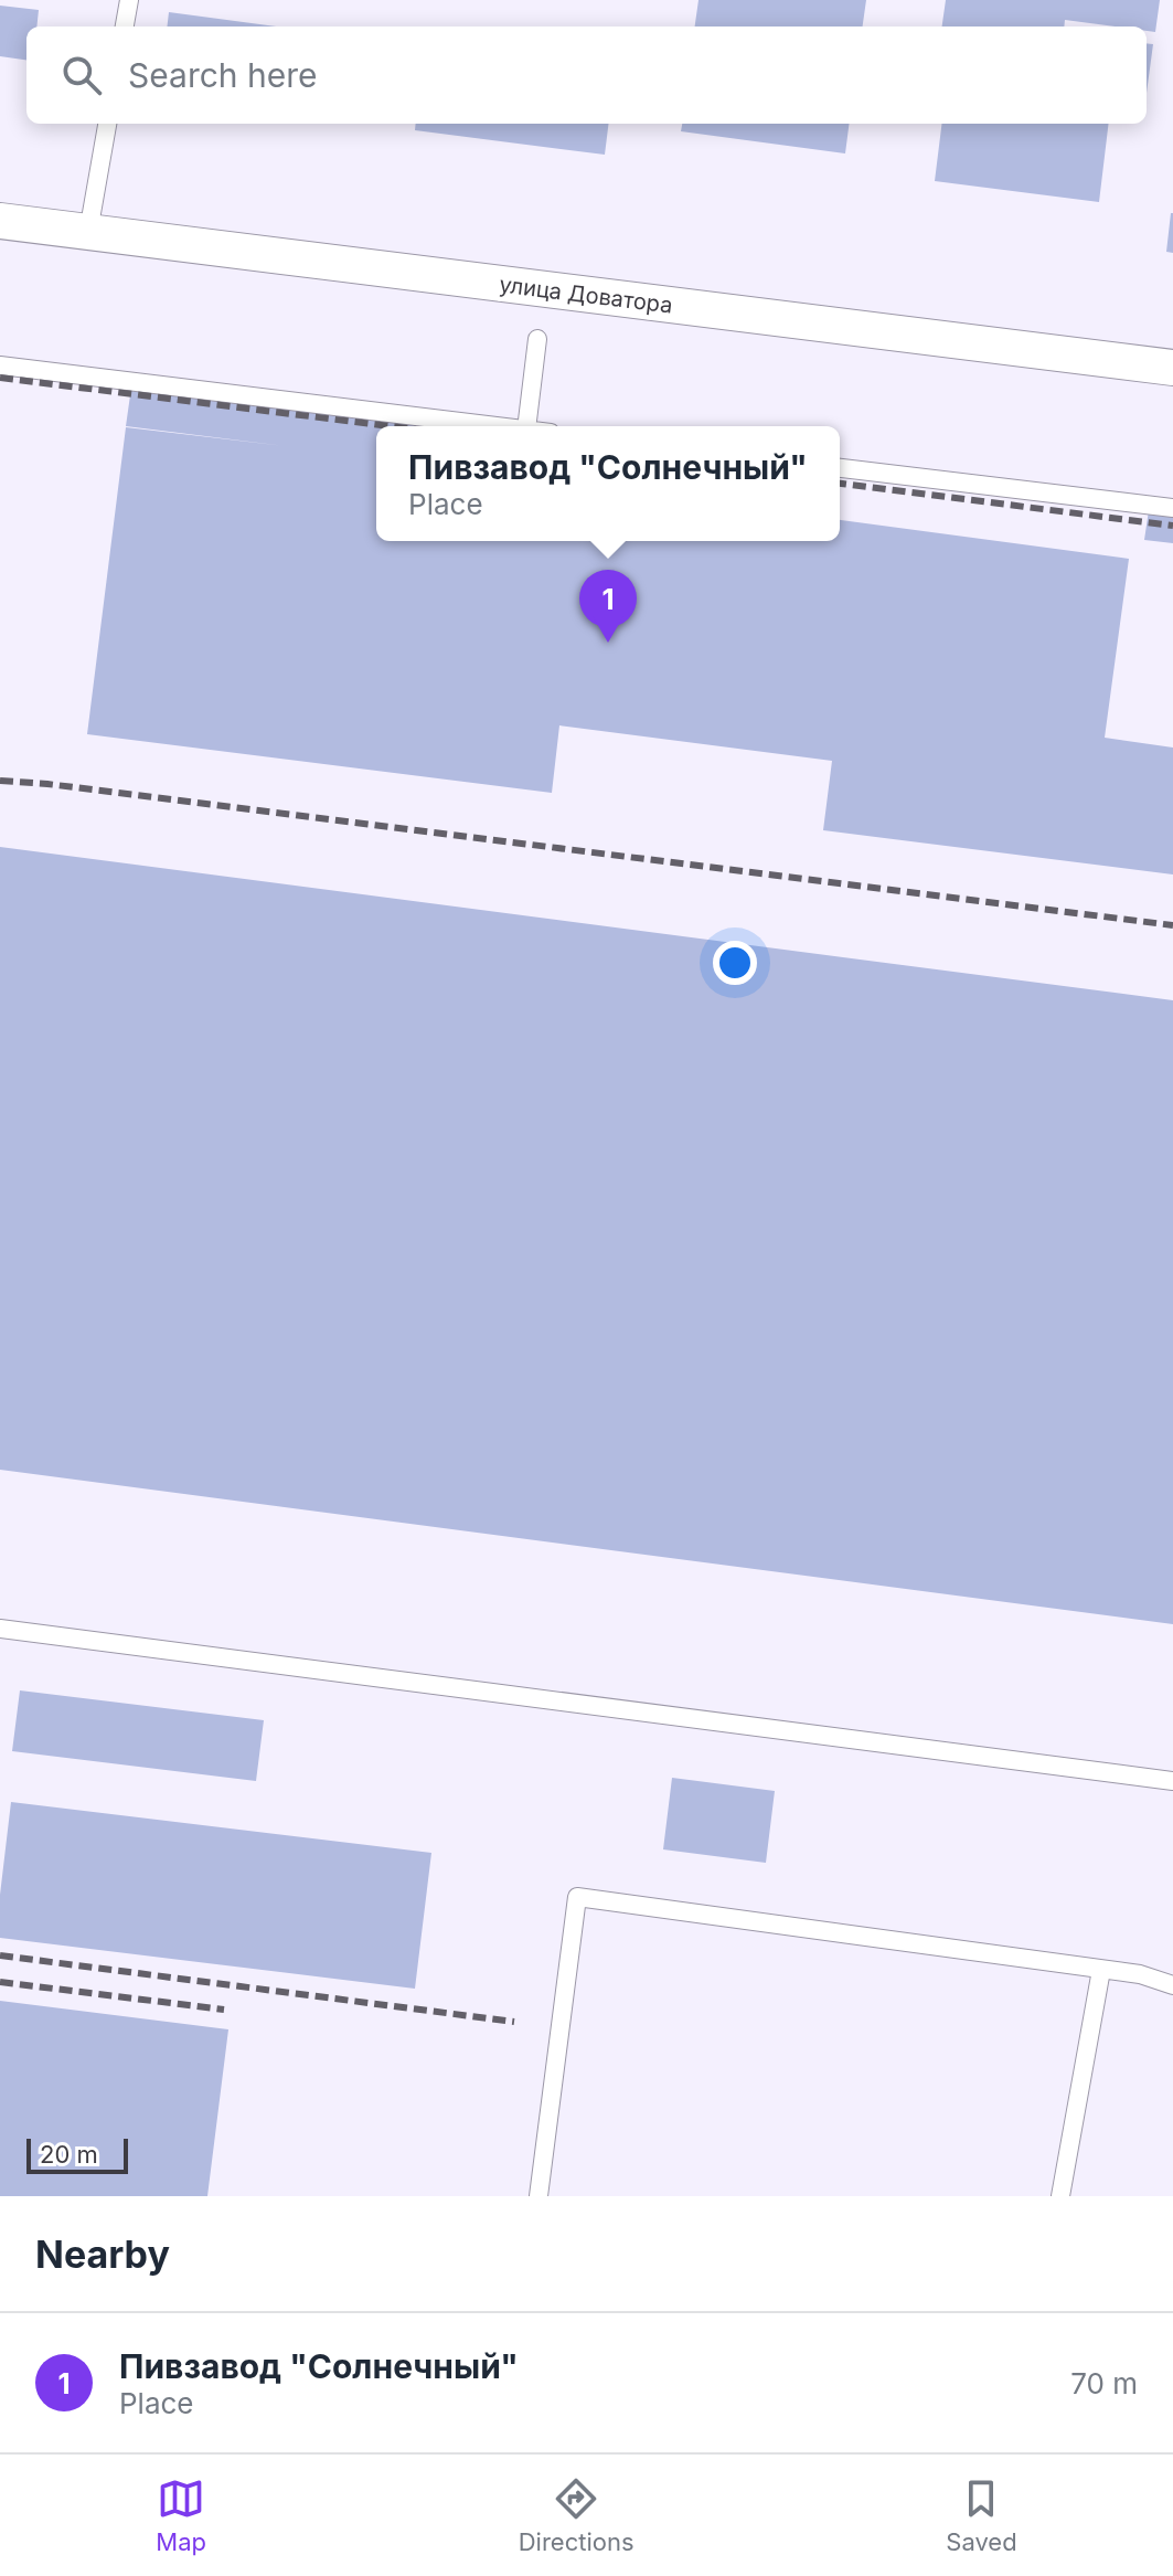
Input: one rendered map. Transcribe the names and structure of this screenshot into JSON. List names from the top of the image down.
{
  "streets": {
    "street": ["улица Доватора"]
  },
  "scale_bar": "20 m",
  "page": {
    "search": "Search here",
    "popup": ["Пивзавод \"Солнечный\"", "Place"],
    "pins": "1",
    "scale": "20 m",
    "heading": "Nearby",
    "list": [
      {
        "mark": "1",
        "name": "Пивзавод \"Солнечный\"",
        "note": "Place",
        "value": "70 m"
      }
    ],
    "nav": ["Map", "Directions", "Saved"]
  }
}
